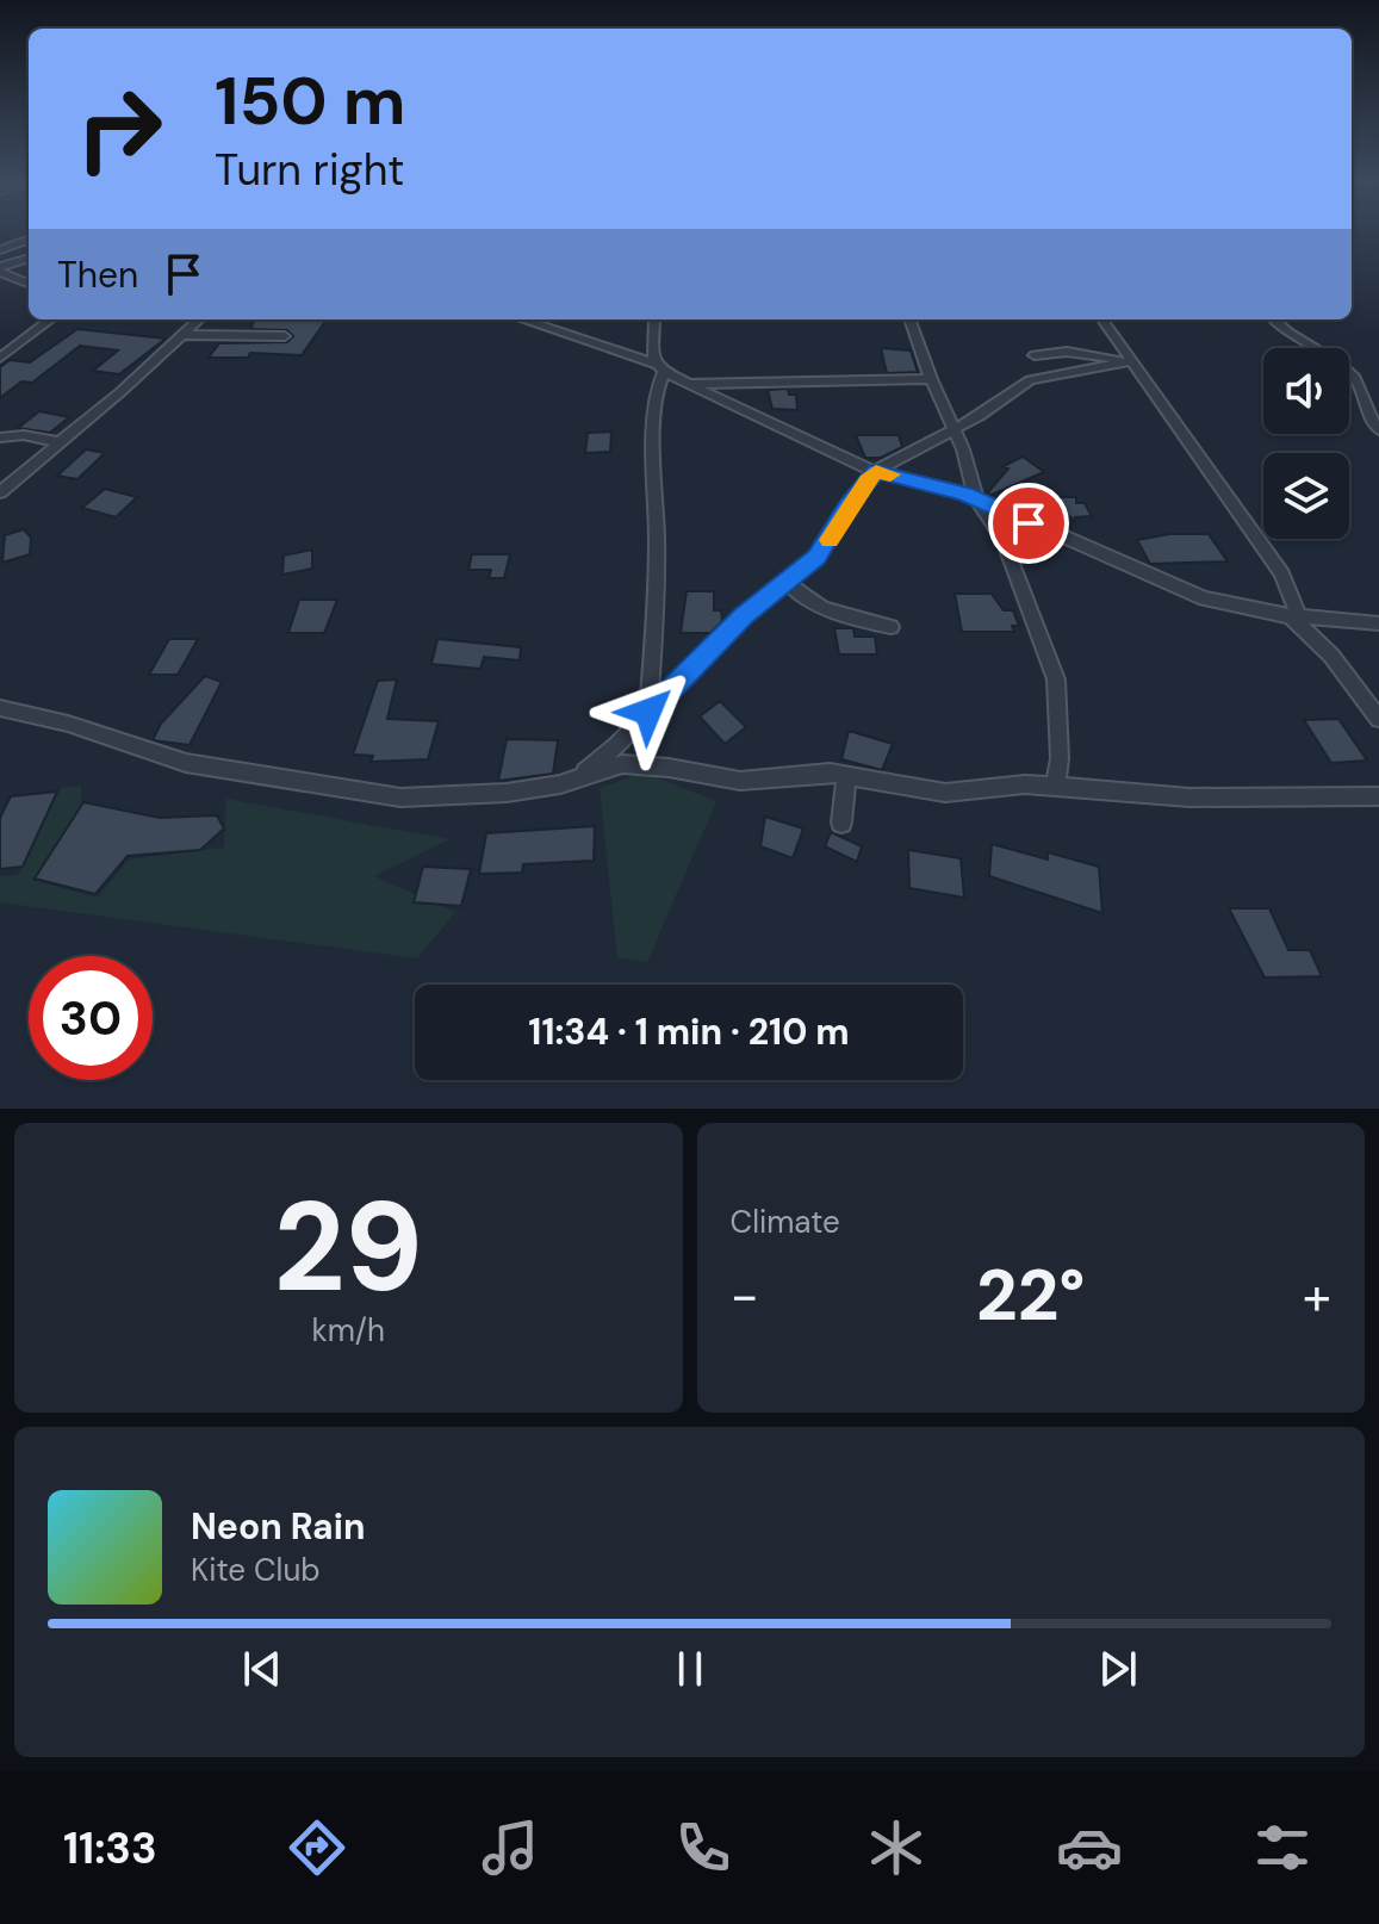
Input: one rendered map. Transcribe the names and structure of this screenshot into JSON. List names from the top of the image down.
{
  "page": {
    "turn": ["150 m", "Turn right"],
    "then": "Then",
    "limit": "30",
    "trip": "11:34 · 1 min · 210 m",
    "tile": [
      ["29", "km/h"],
      "Climate"
    ],
    "heat": ["−", "22°", "+"],
    "song": ["Neon Rain", "Kite Club"],
    "tabs": "11:33"
  }
}
